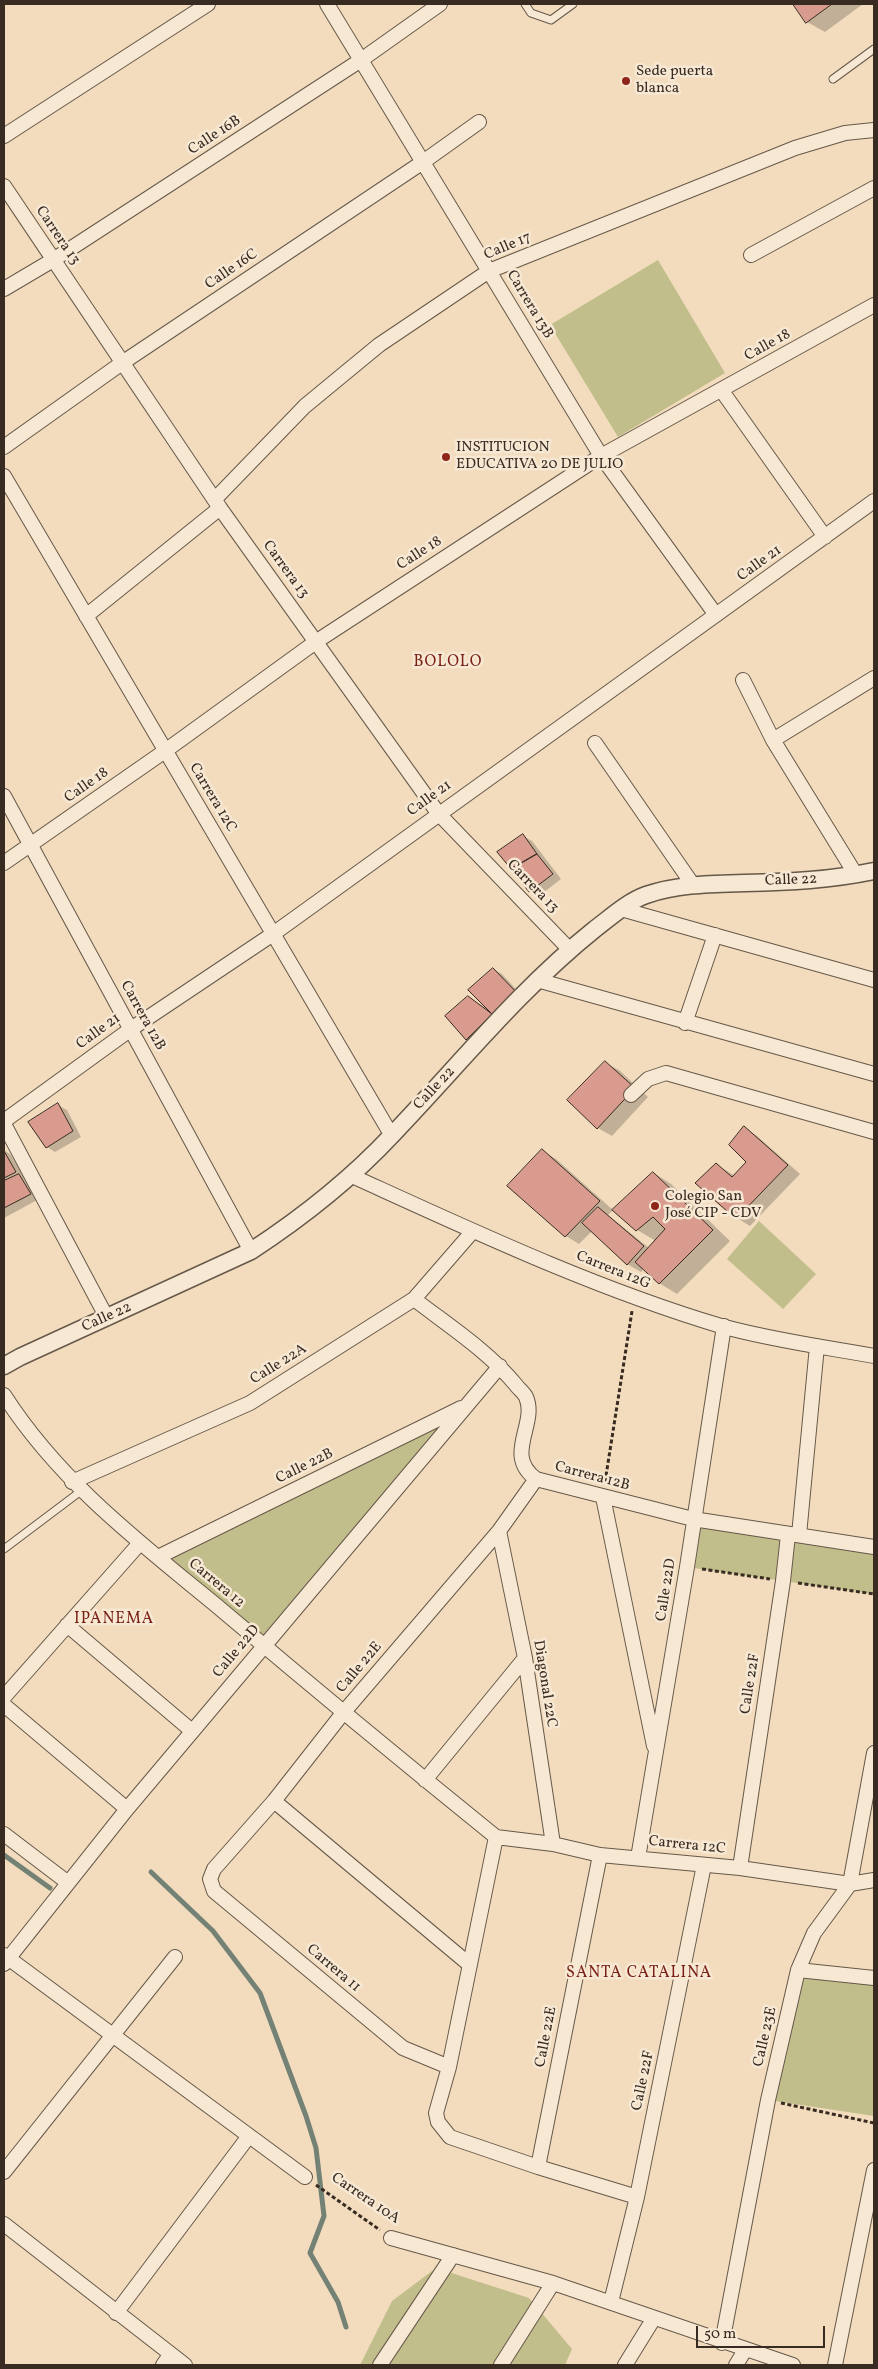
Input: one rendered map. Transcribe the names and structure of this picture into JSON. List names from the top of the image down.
{
  "streets": {
    "street": [
      "Calle 16B",
      "Carrera 13",
      "Calle 17",
      "Calle 16C",
      "Carrera 13B",
      "Calle 18",
      "Calle 21",
      "Carrera 12C",
      "Calle 22",
      "Carrera 12B",
      "Carrera 12G",
      "Calle 22A",
      "Calle 22B",
      "Carrera 12",
      "Calle 22D",
      "Calle 22E",
      "Diagonal 22C",
      "Calle 22F",
      "Carrera 11",
      "Calle 23E",
      "Carrera 10A"
    ]
  },
  "crossings": [
    ["Calle 16B", "Carrera 13"],
    ["Calle 16B", "Carrera 13B"],
    ["Carrera 13", "Calle 17"],
    ["Carrera 13", "Calle 16C"],
    ["Carrera 13", "Calle 18"],
    ["Carrera 13", "Calle 21"],
    ["Carrera 13", "Calle 22"],
    ["Calle 17", "Carrera 13B"],
    ["Calle 17", "Carrera 12C"],
    ["Calle 16C", "Carrera 13B"],
    ["Carrera 13B", "Calle 18"],
    ["Carrera 13B", "Calle 21"],
    ["Calle 18", "Carrera 12C"],
    ["Calle 18", "Carrera 12B"],
    ["Calle 21", "Carrera 12C"],
    ["Calle 21", "Carrera 12B"],
    ["Carrera 12C", "Calle 22"],
    ["Carrera 12C", "Carrera 12"],
    ["Carrera 12C", "Calle 22D"],
    ["Carrera 12C", "Calle 22E"],
    ["Carrera 12C", "Diagonal 22C"],
    ["Carrera 12C", "Calle 22F"],
    ["Carrera 12C", "Calle 23E"],
    ["Calle 22", "Carrera 12B"],
    ["Calle 22", "Carrera 12G"],
    ["Carrera 12B", "Calle 22A"],
    ["Carrera 12B", "Calle 22D"],
    ["Carrera 12B", "Calle 22E"],
    ["Carrera 12B", "Calle 22F"],
    ["Carrera 12G", "Calle 22A"],
    ["Carrera 12G", "Calle 22D"],
    ["Calle 22A", "Carrera 12"],
    ["Calle 22B", "Carrera 12"],
    ["Calle 22B", "Calle 22D"],
    ["Carrera 12", "Calle 22D"],
    ["Carrera 12", "Calle 22E"],
    ["Calle 22E", "Diagonal 22C"],
    ["Calle 22E", "Carrera 11"],
    ["Calle 22F", "Carrera 10A"],
    ["Calle 23E", "Carrera 10A"]
  ],
  "districts": ["BOLOLO", "IPANEMA", "SANTA CATALINA"],
  "places": ["Sede puerta blanca", "INSTITUCION EDUCATIVA 20 DE JULIO", "Colegio San José CIP - CDV"],
  "scale_bar": "50 m"
}
